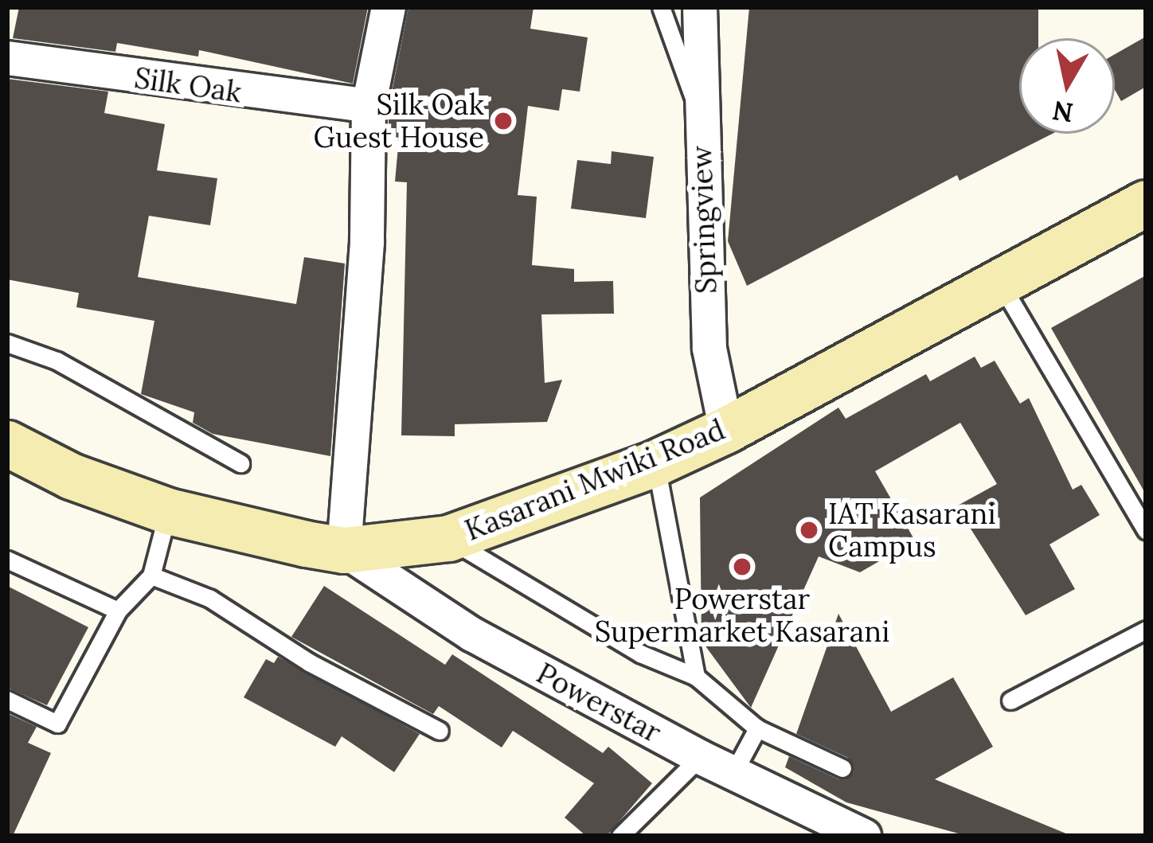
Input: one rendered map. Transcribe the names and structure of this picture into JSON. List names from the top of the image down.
{
  "streets": {
    "main road": ["Kasarani Mwiki Road"],
    "street": ["Silk Oak", "Springview", "Powerstar"]
  },
  "crossings": [
    ["Springview", "Kasarani Mwiki Road"],
    ["Kasarani Mwiki Road", "Powerstar"]
  ],
  "places": ["Silk Oak Guest House", "IAT Kasarani Campus", "Powerstar Supermarket Kasarani"],
  "north": "bottom"
}
